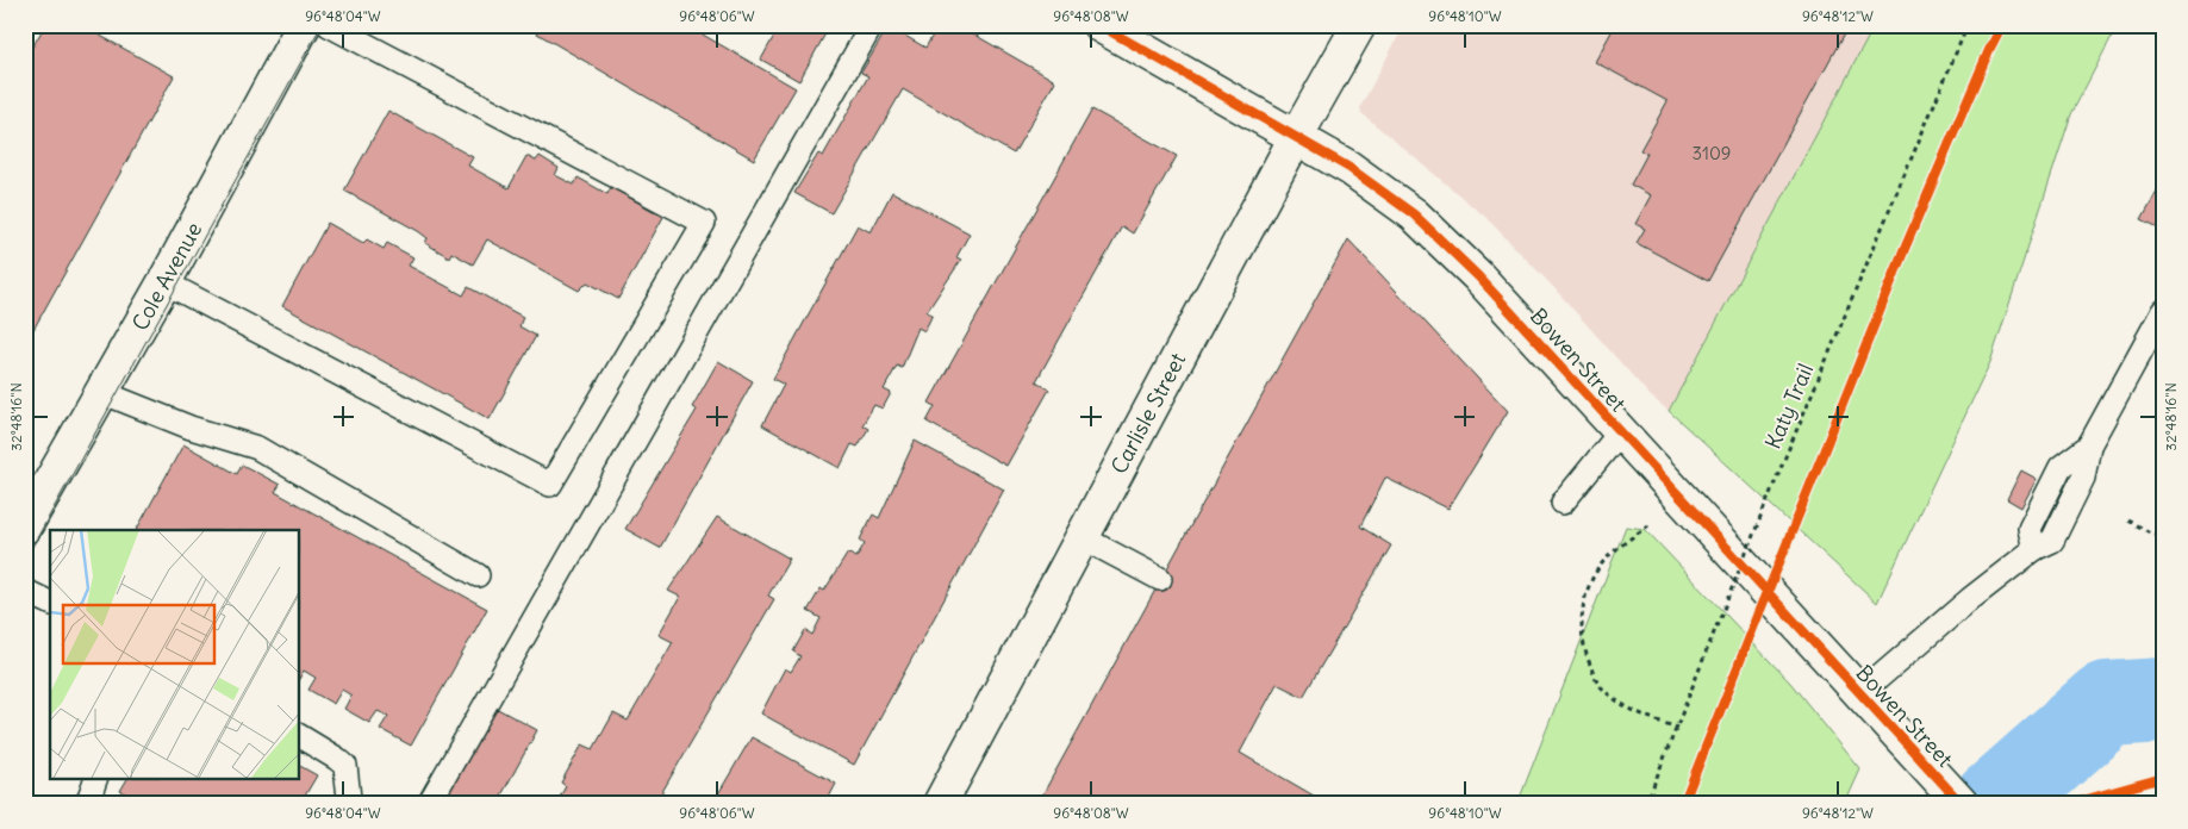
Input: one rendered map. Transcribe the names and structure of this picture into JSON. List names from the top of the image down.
{
  "streets": {
    "street": ["Cole Avenue", "Bowen Street", "Carlisle Street"],
    "path": ["Katy Trail"]
  },
  "crossings": [
    ["Bowen Street", "Carlisle Street"]
  ],
  "house_numbers": ["3109"],
  "coordinates": [
    "96°48'04\"W",
    "96°48'06\"W",
    "96°48'08\"W",
    "96°48'10\"W",
    "96°48'12\"W",
    "32°48'16\"N"
  ]
}
